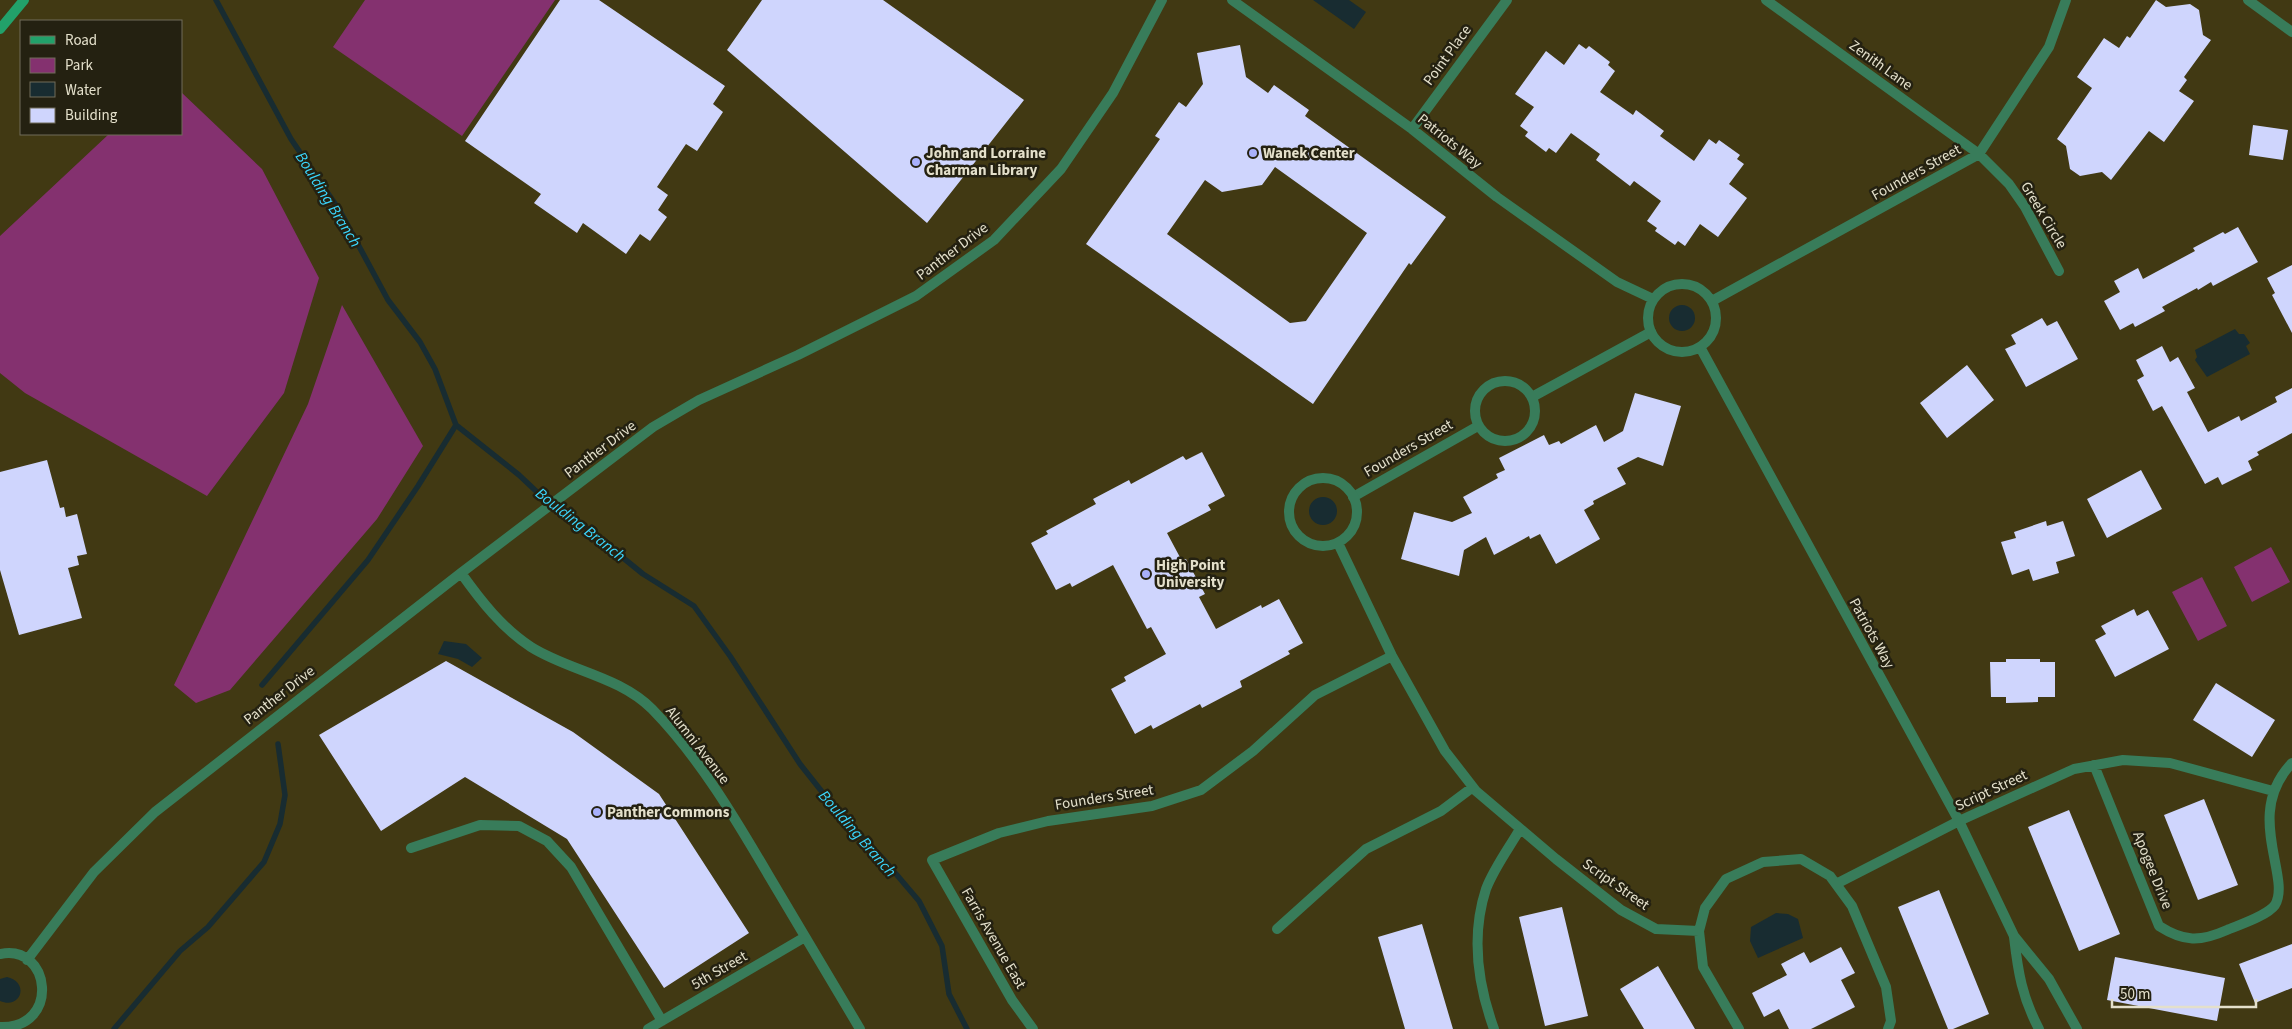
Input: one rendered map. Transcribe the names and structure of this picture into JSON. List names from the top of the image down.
{
  "streets": {
    "street": [
      "Point Place",
      "Zenith Lane",
      "Patriots Way",
      "Founders Street",
      "Greek Circle",
      "Panther Drive",
      "Alumni Avenue",
      "Script Street",
      "Apogee Drive",
      "Farris Avenue East",
      "5th Street"
    ]
  },
  "crossings": [
    ["Point Place", "Patriots Way"],
    ["Zenith Lane", "Founders Street"],
    ["Zenith Lane", "Greek Circle"],
    ["Patriots Way", "Founders Street"],
    ["Patriots Way", "Script Street"],
    ["Founders Street", "Greek Circle"],
    ["Founders Street", "Script Street"],
    ["Founders Street", "Farris Avenue East"],
    ["Panther Drive", "Alumni Avenue"],
    ["Alumni Avenue", "5th Street"],
    ["Script Street", "Apogee Drive"]
  ],
  "water": ["Boulding Branch"],
  "places": [
    "Wanek Center",
    "John and Lorraine Charman Library",
    "High Point University",
    "Panther Commons"
  ],
  "legend": [
    "Road",
    "Park",
    "Water",
    "Building"
  ],
  "scale_bar": "50 m"
}
